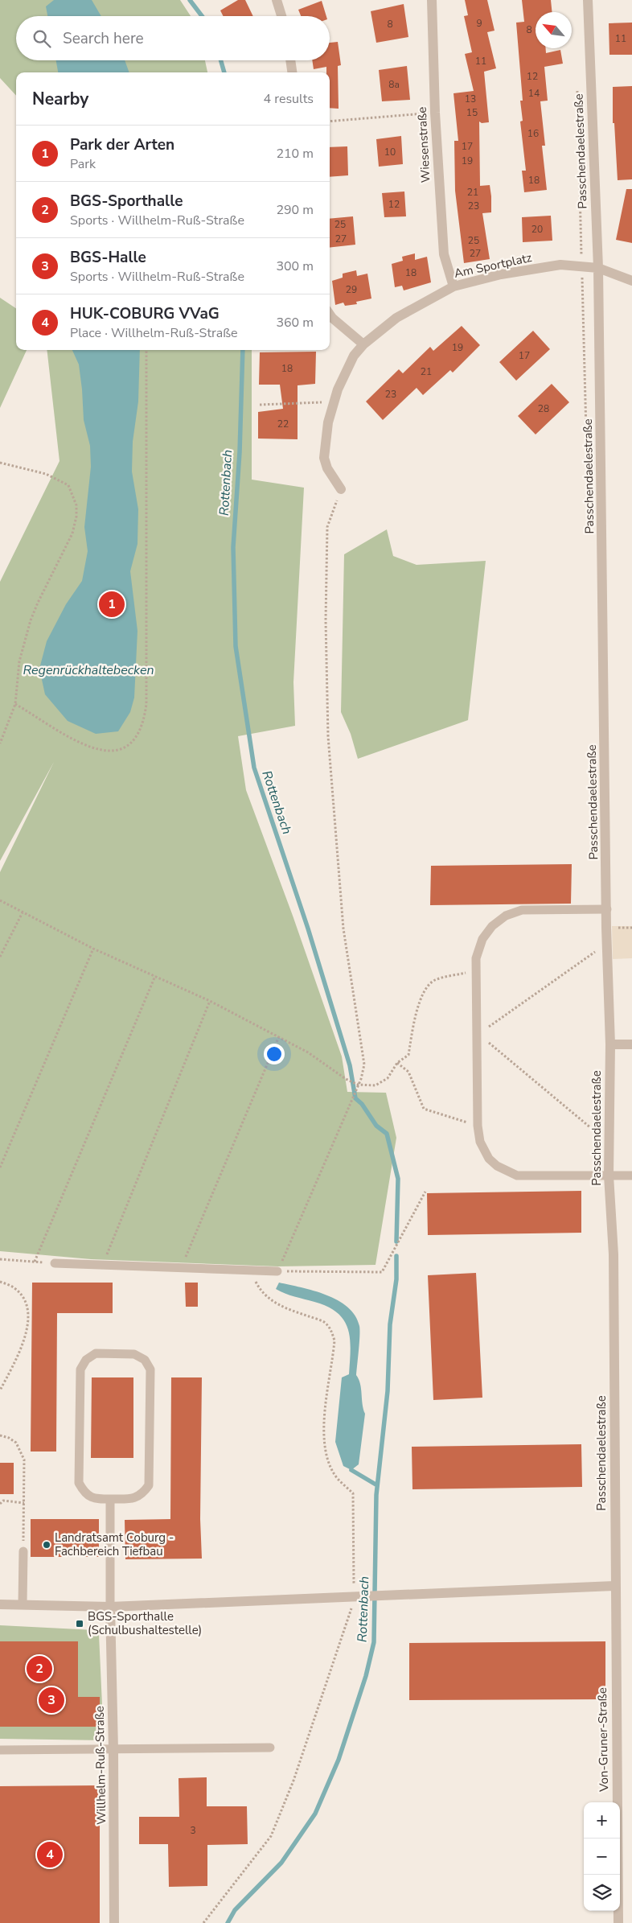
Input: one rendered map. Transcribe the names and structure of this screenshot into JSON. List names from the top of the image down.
{
  "streets": {
    "street": [
      "Wiesenstraße",
      "Passchendaelestraße",
      "Am Sportplatz",
      "Von-Gruner-Straße",
      "Willhelm-Ruß-Straße"
    ]
  },
  "crossings": [
    ["Wiesenstraße", "Am Sportplatz"],
    ["Passchendaelestraße", "Am Sportplatz"],
    ["Passchendaelestraße", "Von-Gruner-Straße"]
  ],
  "water": ["Rottenbach", "Regenrückhaltebecken"],
  "places": {
    "other": ["Landratsamt Coburg - Fachbereich Tiefbau"],
    "transit": ["BGS-Sporthalle (Schulbushaltestelle)"]
  },
  "house_numbers": [
    "9",
    "8",
    "8",
    "11",
    "11",
    "12",
    "8a",
    "14",
    "13",
    "15",
    "16",
    "17",
    "10",
    "19",
    "18",
    "21",
    "12",
    "23",
    "25",
    "20",
    "27",
    "25",
    "27",
    "18",
    "29",
    "19",
    "17",
    "18",
    "21",
    "23",
    "28",
    "22",
    "3"
  ],
  "north": "top left",
  "page": {
    "search": "Search here",
    "heading": ["Nearby", "4 results"],
    "list": [
      {
        "mark": "1",
        "name": "Park der Arten",
        "note": "Park",
        "value": "210 m"
      },
      {
        "mark": "2",
        "name": "BGS-Sporthalle",
        "note": "Sports · Willhelm-Ruß-Straße",
        "value": "290 m"
      },
      {
        "mark": "3",
        "name": "BGS-Halle",
        "note": "Sports · Willhelm-Ruß-Straße",
        "value": "300 m"
      },
      {
        "mark": "4",
        "name": "HUK-COBURG VVaG",
        "note": "Place · Willhelm-Ruß-Straße",
        "value": "360 m"
      }
    ],
    "pins": [
      "1",
      "2",
      "3",
      "4"
    ],
    "map_buttons": ["+", "−"]
  }
}
